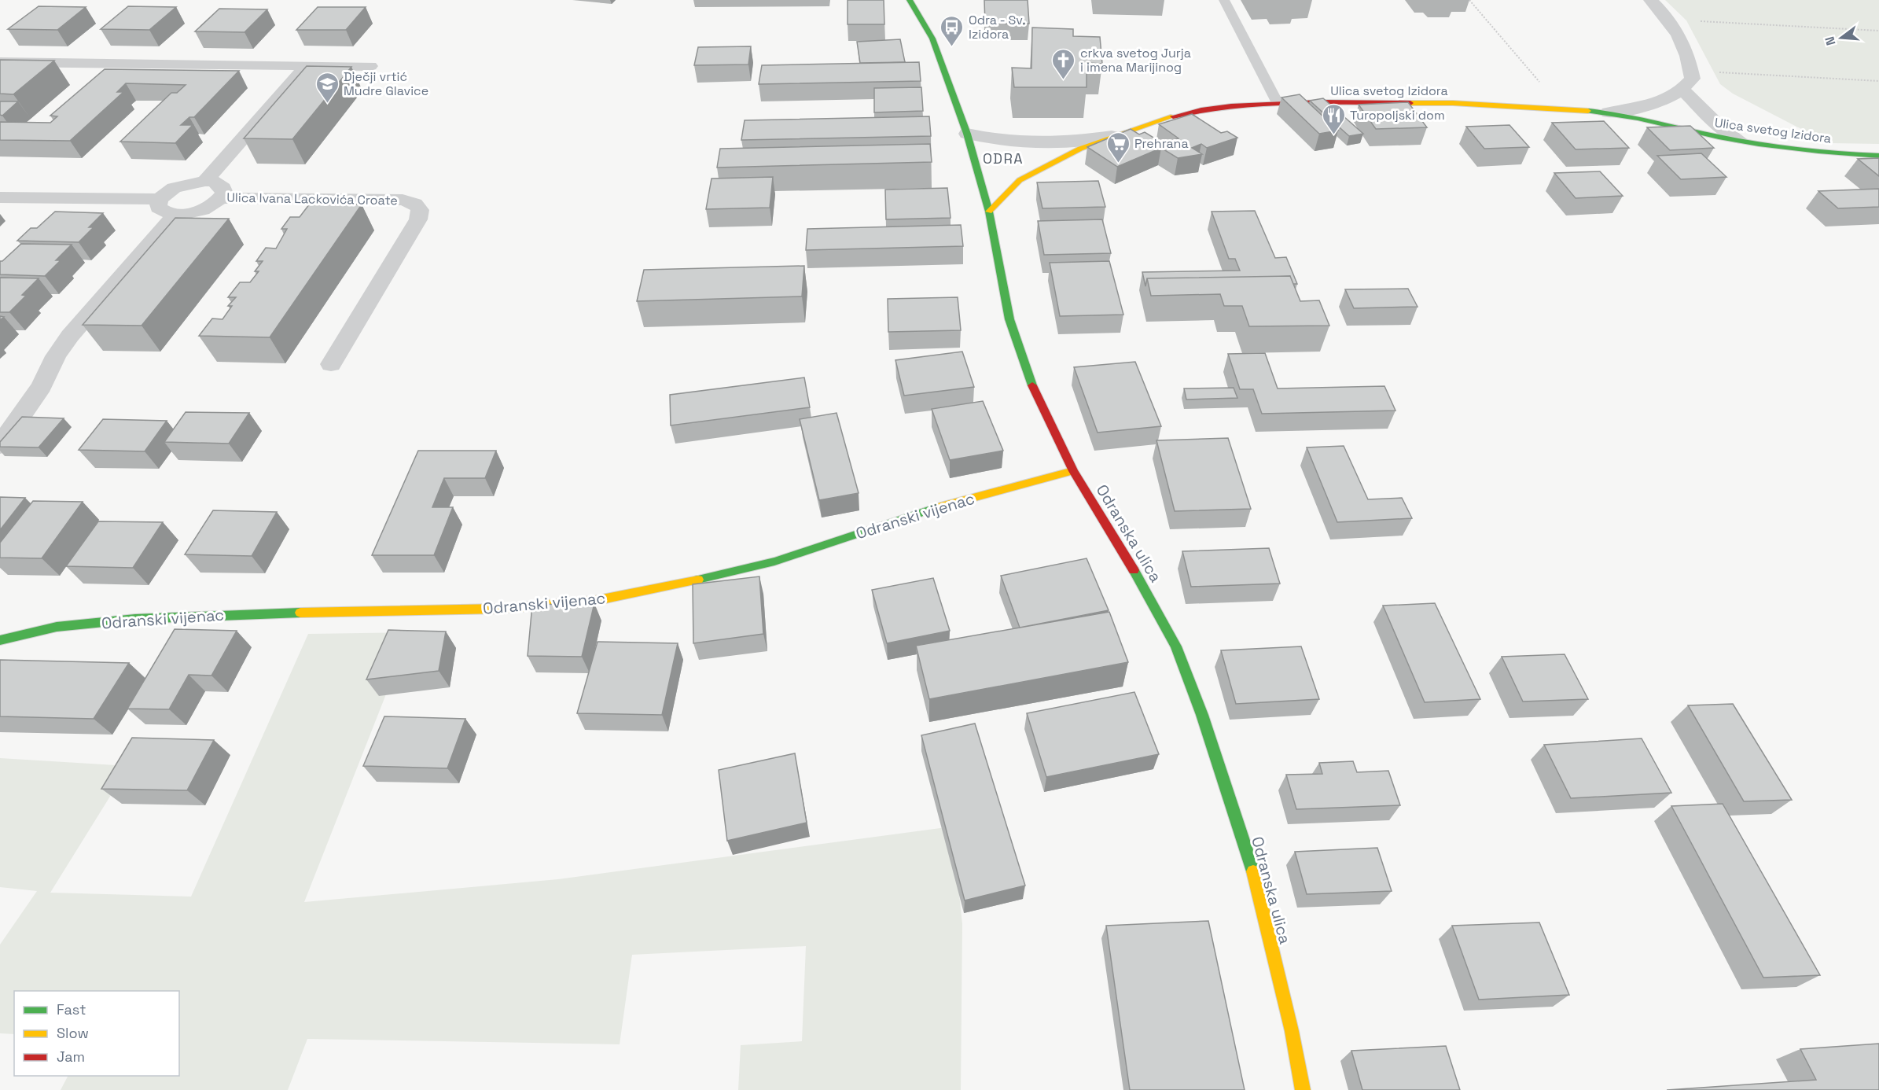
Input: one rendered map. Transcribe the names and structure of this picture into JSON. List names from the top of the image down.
{
  "streets": {
    "street": [
      "Ulica svetog Izidora",
      "Ulica Ivana Lackovića Croate",
      "Odranski vijenac",
      "Odranska ulica"
    ]
  },
  "crossings": [
    ["Ulica svetog Izidora", "Odranska ulica"],
    ["Odranski vijenac", "Odranska ulica"]
  ],
  "districts": ["ODRA"],
  "places": {
    "bus stop": ["Odra - Sv. Izidora"],
    "church": ["crkva svetog Jurja i imena Marijinog"],
    "school or university": ["Dječji vrtić Mudre Glavice"],
    "restaurant": ["Turopoljski dom"],
    "supermarket": ["Prehrana"]
  },
  "legend": ["Fast", "Slow", "Jam"],
  "north": "left"
}
